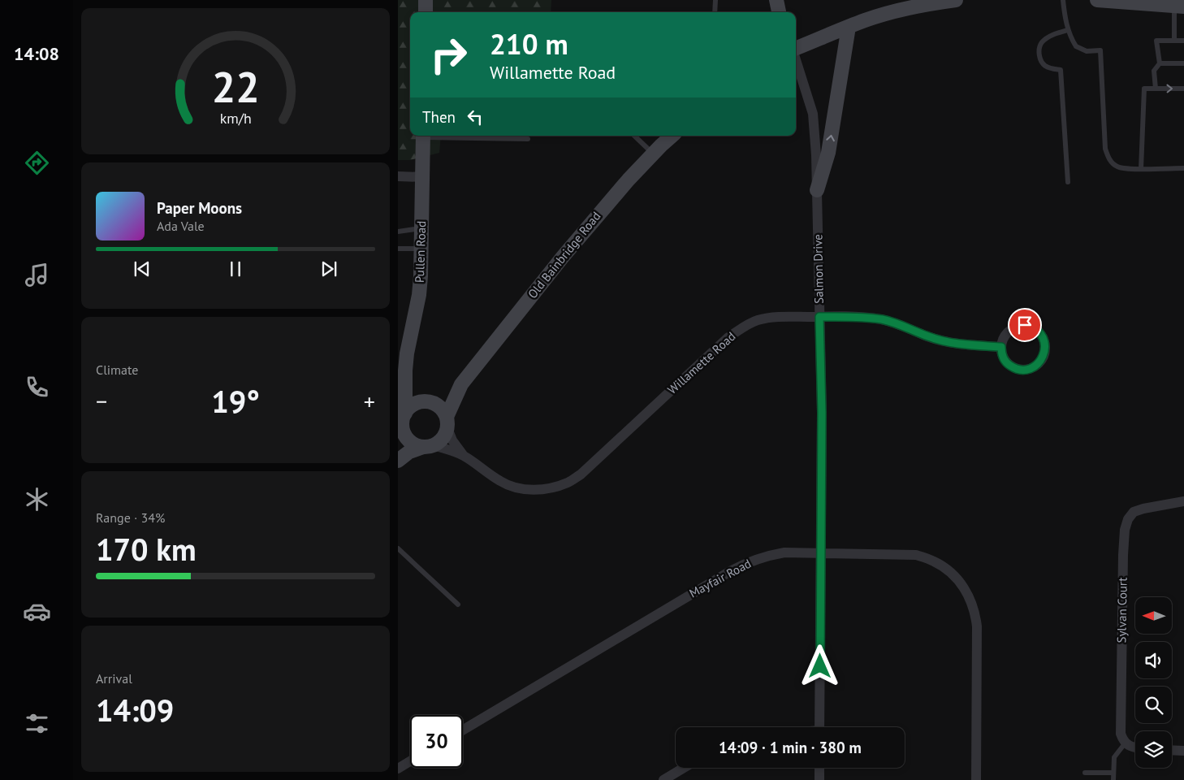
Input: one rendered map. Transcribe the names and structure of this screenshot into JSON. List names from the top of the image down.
{
  "streets": {
    "main road": ["Pullen Road", "Old Bainbridge Road"],
    "street": [
      "Salmon Drive",
      "Willamette Road",
      "Mayfair Road",
      "Sylvan Court"
    ]
  },
  "crossings": [
    ["Pullen Road", "Old Bainbridge Road"],
    ["Pullen Road", "Willamette Road"],
    ["Old Bainbridge Road", "Willamette Road"],
    ["Salmon Drive", "Willamette Road"],
    ["Salmon Drive", "Mayfair Road"]
  ],
  "north": "left",
  "page": {
    "tabs": "14:08",
    "turn": ["210 m", "Willamette Road"],
    "then": "Then",
    "song": ["Paper Moons", "Ada Vale"],
    "tile": [
      "Climate",
      ["Range · 34%", "170 km"],
      ["Arrival", "14:09"]
    ],
    "heat": ["−", "19°", "+"],
    "limit": "30",
    "trip": "14:09 · 1 min · 380 m",
    "gauge": ["22", "km/h"]
  }
}
